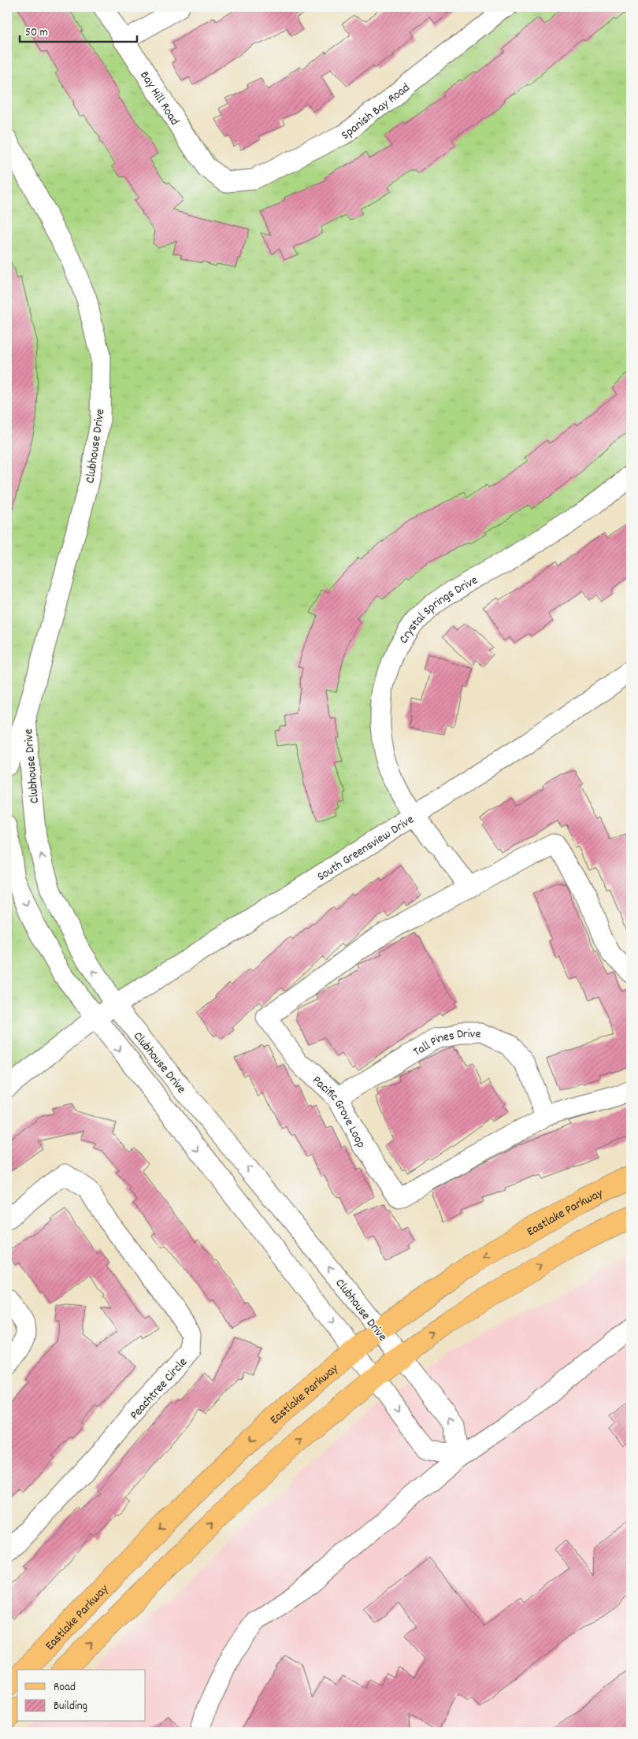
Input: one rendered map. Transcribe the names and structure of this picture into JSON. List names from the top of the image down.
{
  "streets": {
    "main road": ["Eastlake Parkway"],
    "street": [
      "Bay Hill Road",
      "Spanish Bay Road",
      "Clubhouse Drive",
      "Crystal Springs Drive",
      "South Greensview Drive",
      "Tall Pines Drive",
      "Pacific Grove Loop",
      "Peachtree Circle"
    ]
  },
  "crossings": [
    ["Bay Hill Road", "Spanish Bay Road"],
    ["Clubhouse Drive", "South Greensview Drive"],
    ["Clubhouse Drive", "Eastlake Parkway"],
    ["Crystal Springs Drive", "South Greensview Drive"],
    ["Tall Pines Drive", "Pacific Grove Loop"]
  ],
  "legend": ["Road", "Building"],
  "scale_bar": "50 m"
}
